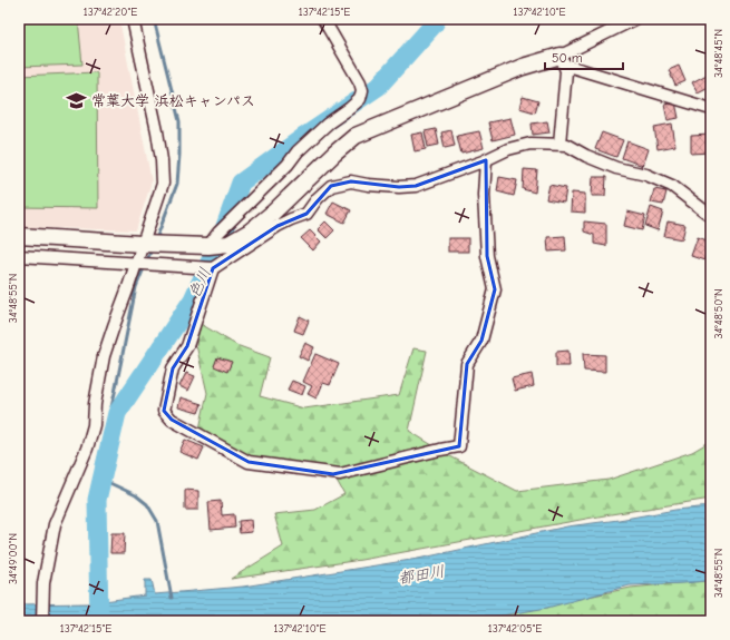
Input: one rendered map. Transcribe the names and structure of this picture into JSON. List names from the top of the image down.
{
  "water": ["色川", "都田川"],
  "places": {
    "school or university": ["常葉大学 浜松キャンパス"]
  },
  "scale_bar": "50 m",
  "coordinates": [
    "137°42'20\"E",
    "137°42'15\"E",
    "137°42'10\"E",
    "34°48'45\"N",
    "34°48'55\"N",
    "34°48'50\"N",
    "34°49'00\"N",
    "137°42'05\"E"
  ]
}
